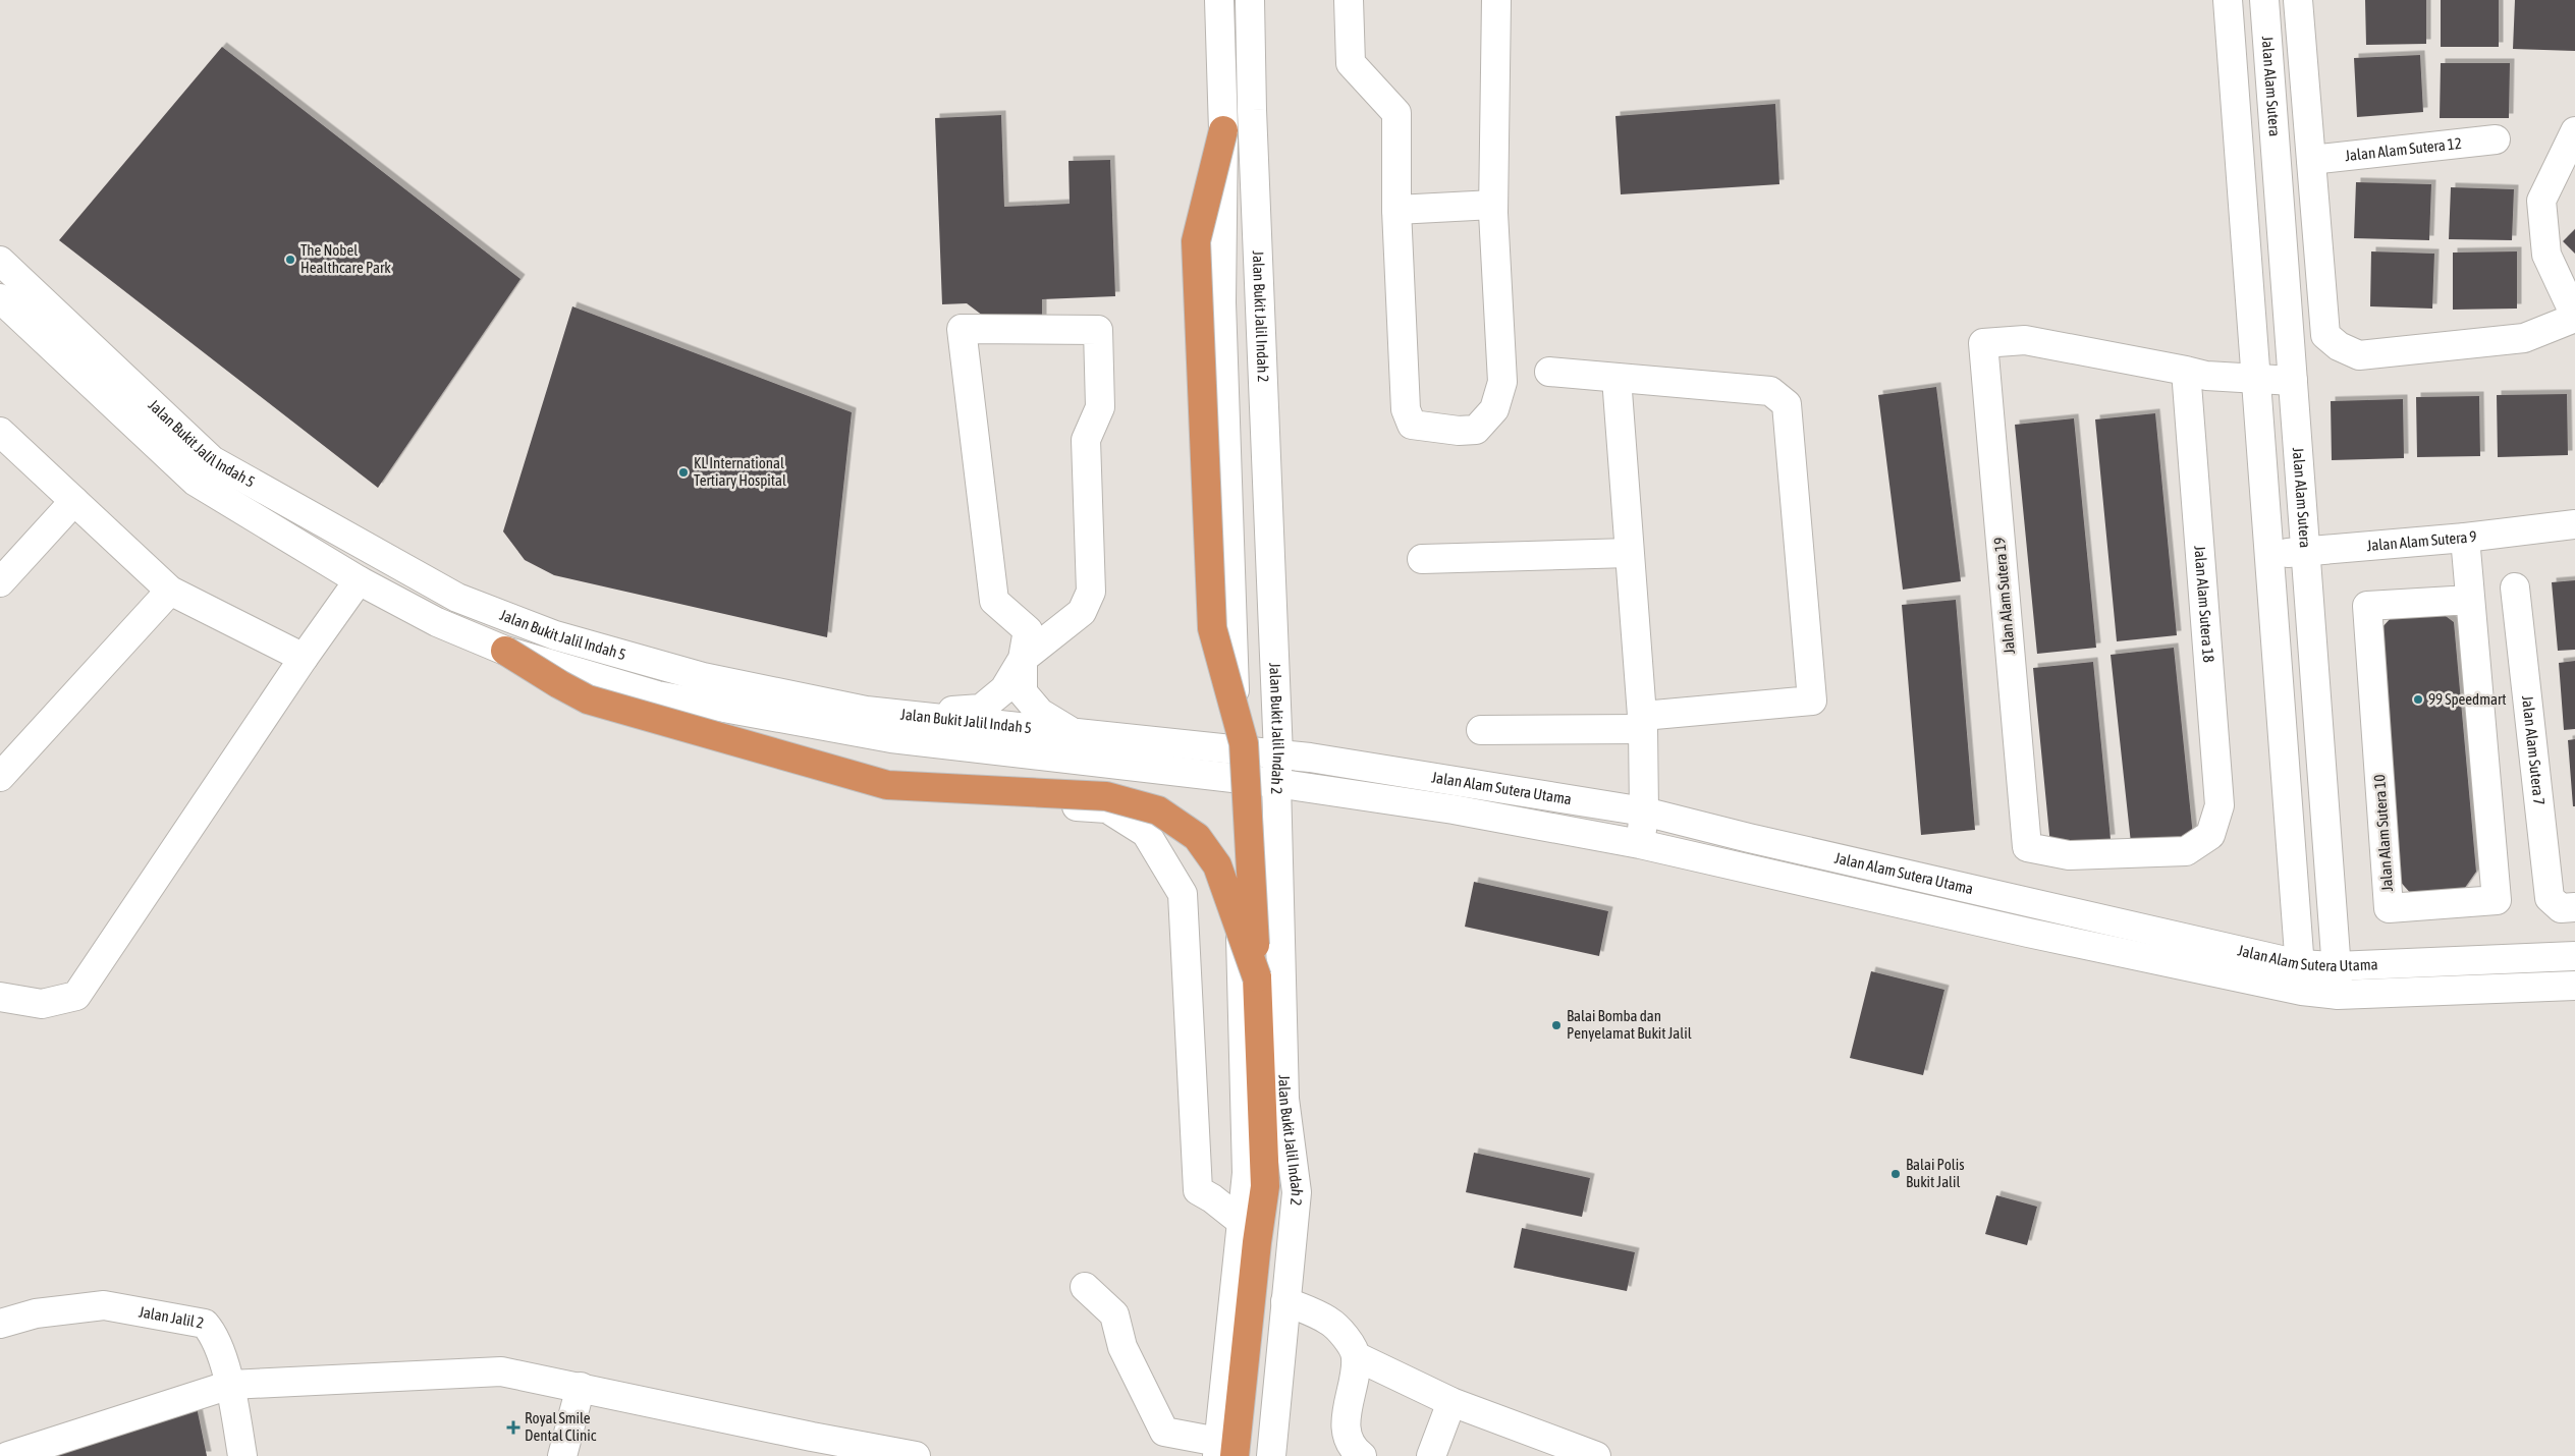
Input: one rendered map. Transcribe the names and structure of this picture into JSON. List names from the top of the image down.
{
  "streets": {
    "street": [
      "Jalan Alam Sutera",
      "Jalan Alam Sutera 12",
      "Jalan Bukit Jalil Indah 2",
      "Jalan Bukit Jalil Indah 5",
      "Jalan Alam Sutera 9",
      "Jalan Alam Sutera 19",
      "Jalan Alam Sutera 18",
      "Jalan Alam Sutera 7",
      "Jalan Alam Sutera Utama",
      "Jalan Alam Sutera 10",
      "Jalan Jalil 2"
    ]
  },
  "crossings": [
    ["Jalan Alam Sutera", "Jalan Alam Sutera 9"],
    ["Jalan Alam Sutera", "Jalan Alam Sutera Utama"],
    ["Jalan Bukit Jalil Indah 2", "Jalan Bukit Jalil Indah 5"],
    ["Jalan Bukit Jalil Indah 2", "Jalan Alam Sutera Utama"],
    ["Jalan Bukit Jalil Indah 5", "Jalan Alam Sutera Utama"],
    ["Jalan Alam Sutera 9", "Jalan Alam Sutera 10"],
    ["Jalan Alam Sutera 19", "Jalan Alam Sutera 18"]
  ],
  "places": {
    "other": [
      "The Nobel Healthcare Park",
      "KL International Tertiary Hospital",
      "99 Speedmart",
      "Balai Bomba dan Penyelamat Bukit Jalil",
      "Balai Polis Bukit Jalil"
    ],
    "health": ["Royal Smile Dental Clinic"]
  }
}
